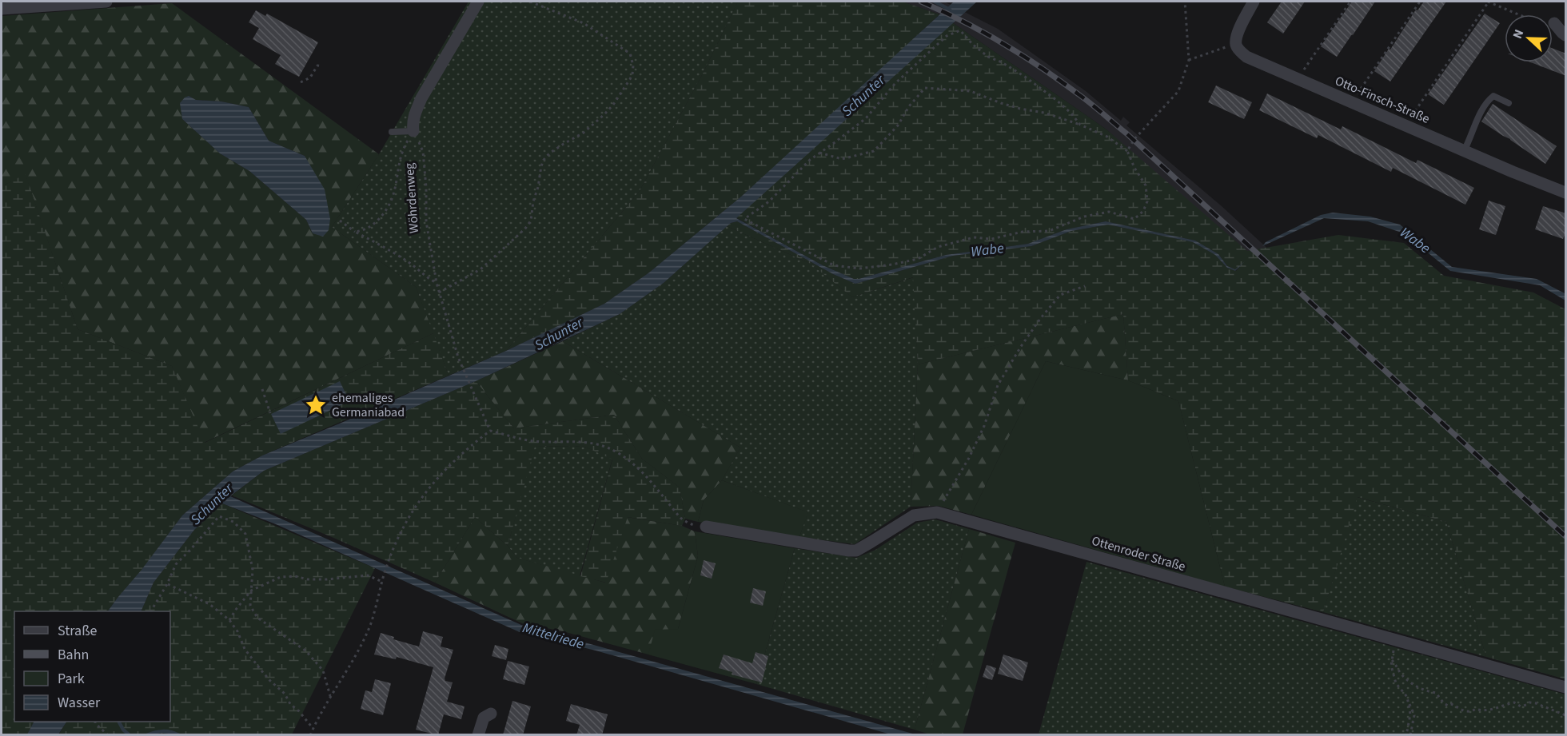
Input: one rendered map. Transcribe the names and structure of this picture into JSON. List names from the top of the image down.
{
  "streets": {
    "street": ["Otto-Finsch-Straße", "Ottenroder Straße"],
    "path": ["Wöhrdenweg"]
  },
  "water": ["Schunter", "Wabe", "Mittelriede"],
  "places": {
    "place": ["ehemaliges Germaniabad"]
  },
  "legend": [
    "Straße",
    "Bahn",
    "Park",
    "Wasser"
  ],
  "north": "left"
}
